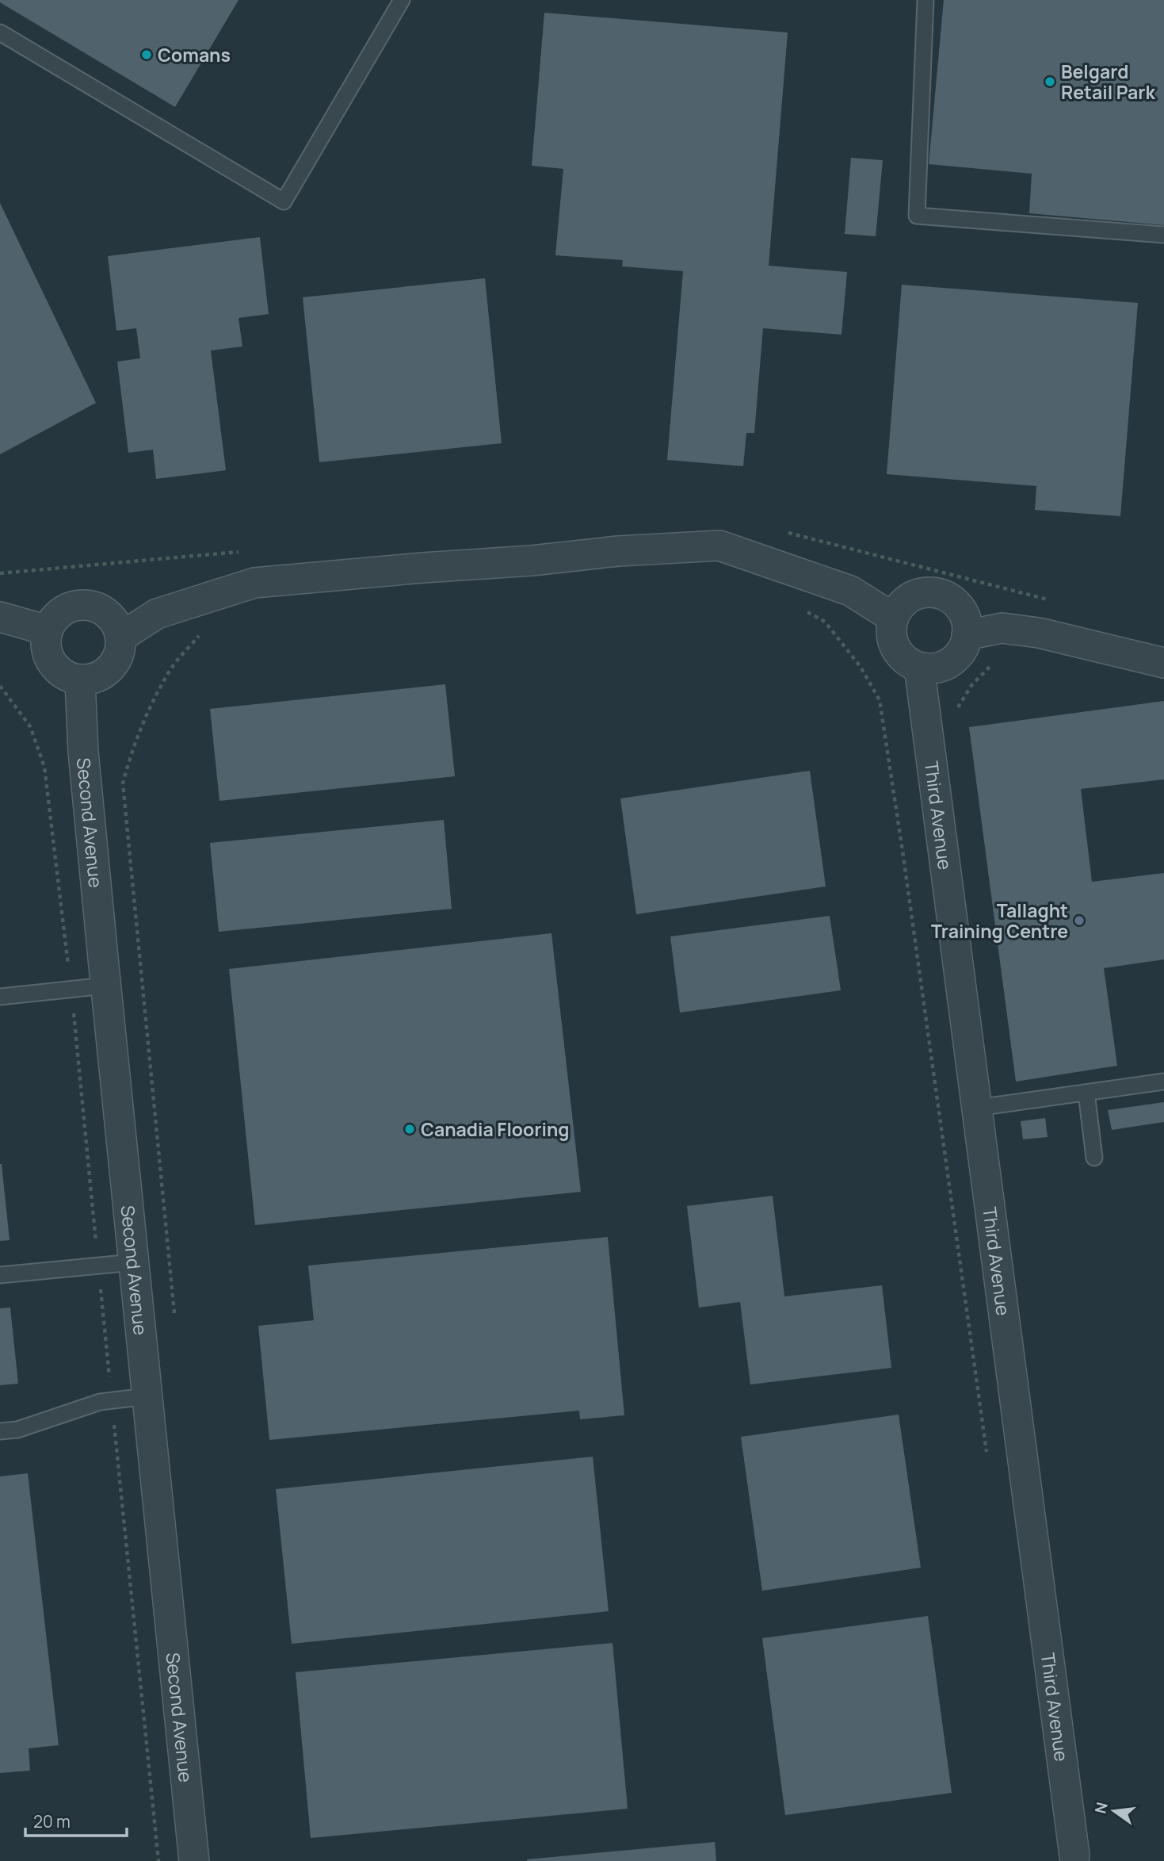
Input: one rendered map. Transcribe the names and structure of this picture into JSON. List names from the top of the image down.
{
  "streets": {
    "street": ["Third Avenue", "Second Avenue"]
  },
  "places": [
    "Comans",
    "Belgard Retail Park",
    "Tallaght Training Centre",
    "Canadia Flooring"
  ],
  "scale_bar": "20 m",
  "north": "left"
}
